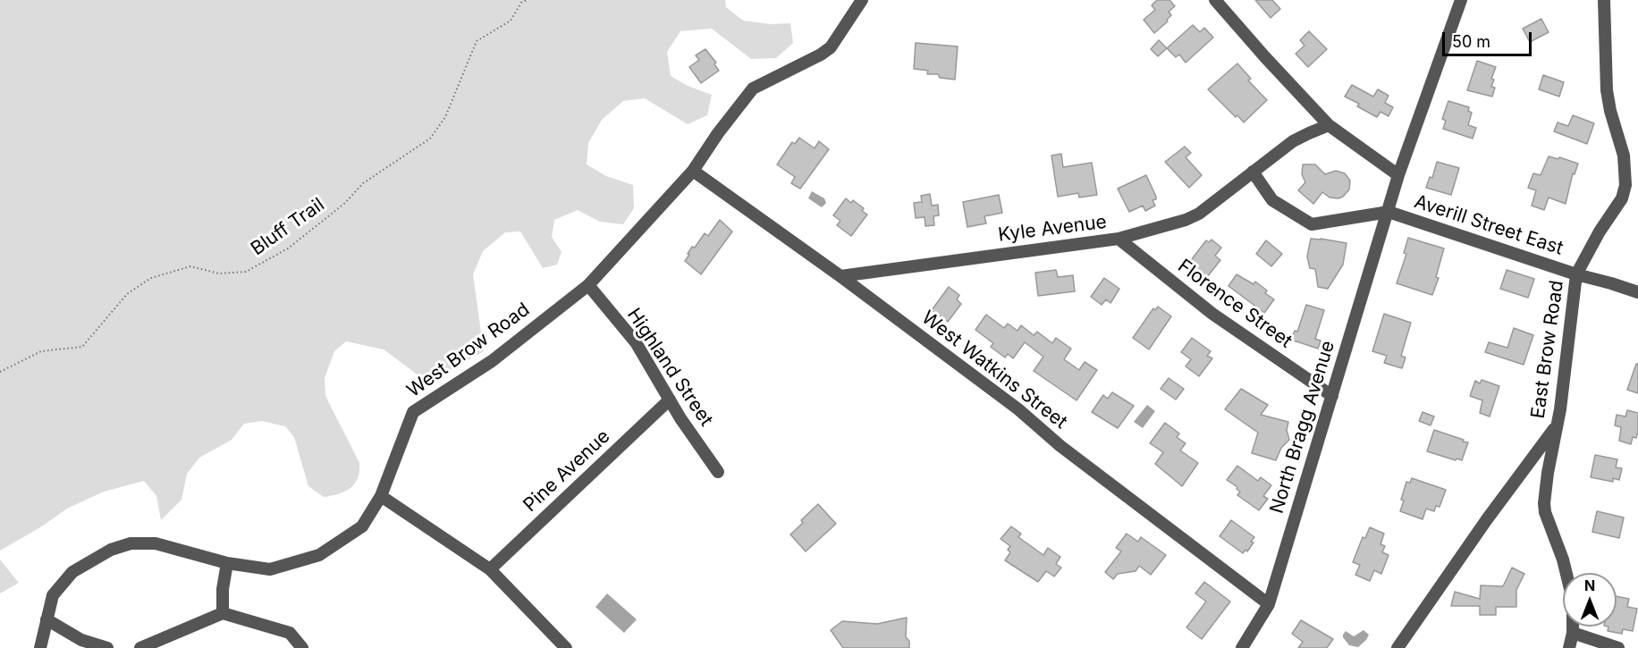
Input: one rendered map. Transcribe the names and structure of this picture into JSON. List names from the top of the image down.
{
  "streets": {
    "street": [
      "Averill Street East",
      "Kyle Avenue",
      "Florence Street",
      "East Brow Road",
      "West Brow Road",
      "Highland Street",
      "West Watkins Street",
      "North Bragg Avenue",
      "Pine Avenue"
    ],
    "path": ["Bluff Trail"]
  },
  "crossings": [
    ["Averill Street East", "East Brow Road"],
    ["Averill Street East", "North Bragg Avenue"],
    ["Kyle Avenue", "Florence Street"],
    ["Kyle Avenue", "West Watkins Street"],
    ["Florence Street", "North Bragg Avenue"],
    ["West Brow Road", "Highland Street"],
    ["West Brow Road", "West Watkins Street"],
    ["Highland Street", "Pine Avenue"],
    ["West Watkins Street", "North Bragg Avenue"]
  ],
  "scale_bar": "50 m",
  "north": "top"
}
